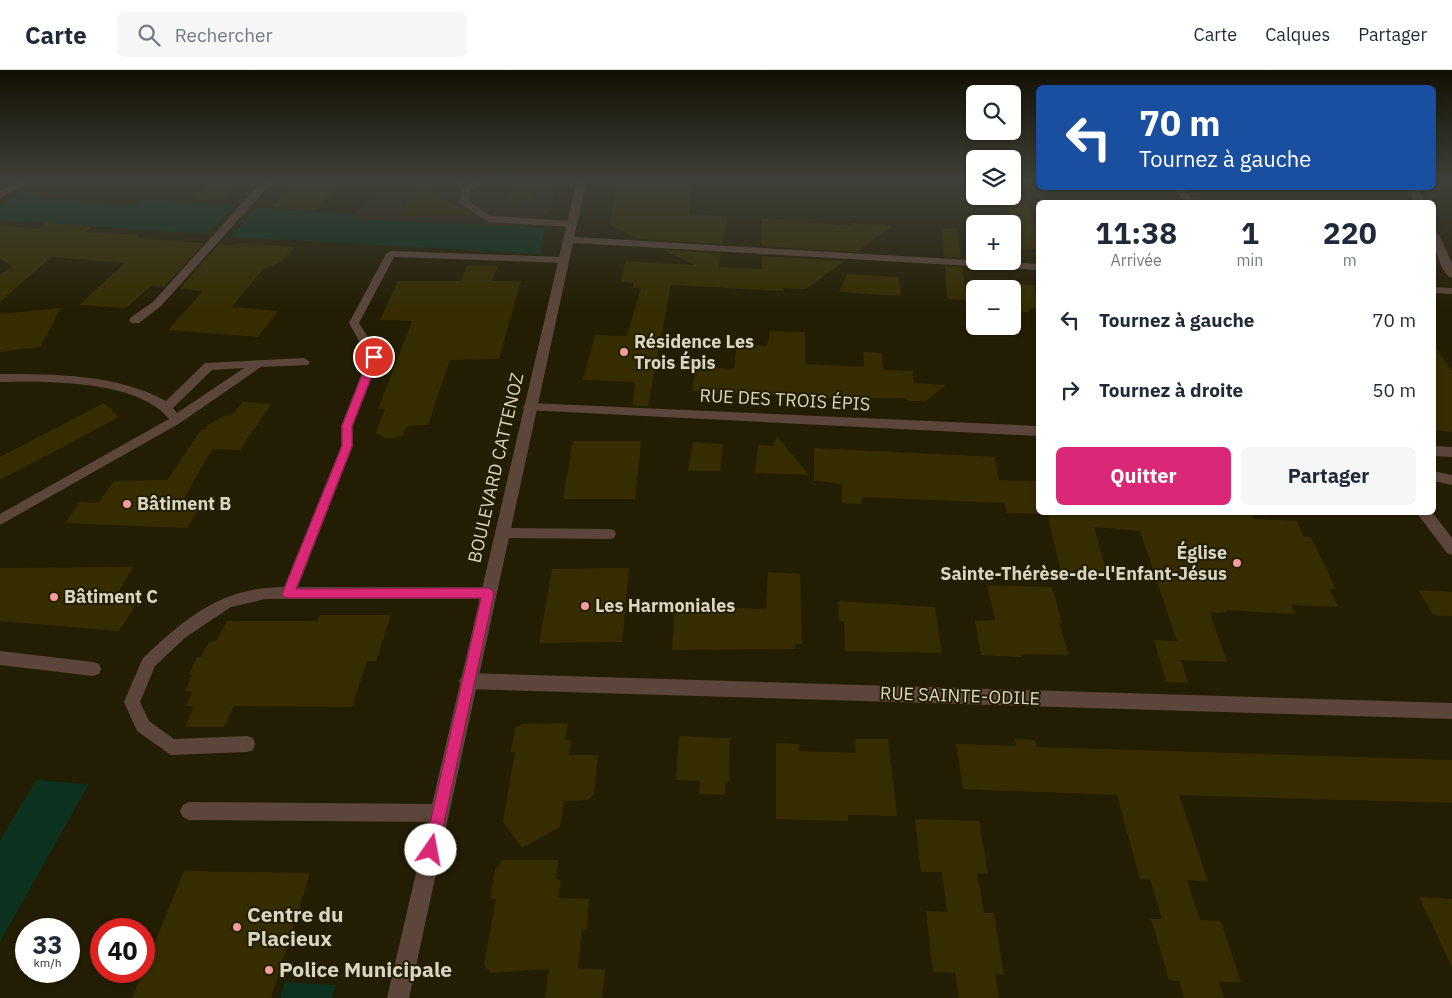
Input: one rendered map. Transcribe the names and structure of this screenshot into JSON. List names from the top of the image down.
{
  "streets": {
    "street": ["RUE DES TROIS ÉPIS", "BOULEVARD CATTENOZ", "RUE SAINTE-ODILE"]
  },
  "crossings": [
    ["RUE DES TROIS ÉPIS", "BOULEVARD CATTENOZ"],
    ["BOULEVARD CATTENOZ", "RUE SAINTE-ODILE"]
  ],
  "places": [
    "Résidence Les Trois Épis",
    "Bâtiment B",
    "Église Sainte-Thérèse-de-l'Enfant-Jésus",
    "Bâtiment C",
    "Les Harmoniales",
    "Centre du Placieux",
    "Police Municipale"
  ],
  "page": {
    "header": "Carte",
    "search": "Rechercher",
    "nav": ["Carte", "Calques", "Partager"],
    "map_buttons": ["+", "−"],
    "turn": ["70 m", "Tournez à gauche"],
    "eta": [
      "11:38",
      "Arrivée",
      "1",
      "min",
      "220",
      "m"
    ],
    "list": [
      {
        "name": "Tournez à gauche",
        "value": "70 m"
      },
      {
        "name": "Tournez à droite",
        "value": "50 m"
      }
    ],
    "buttons": ["Quitter", "Partager"],
    "speed": "33 km/h",
    "limit": "40"
  }
}
